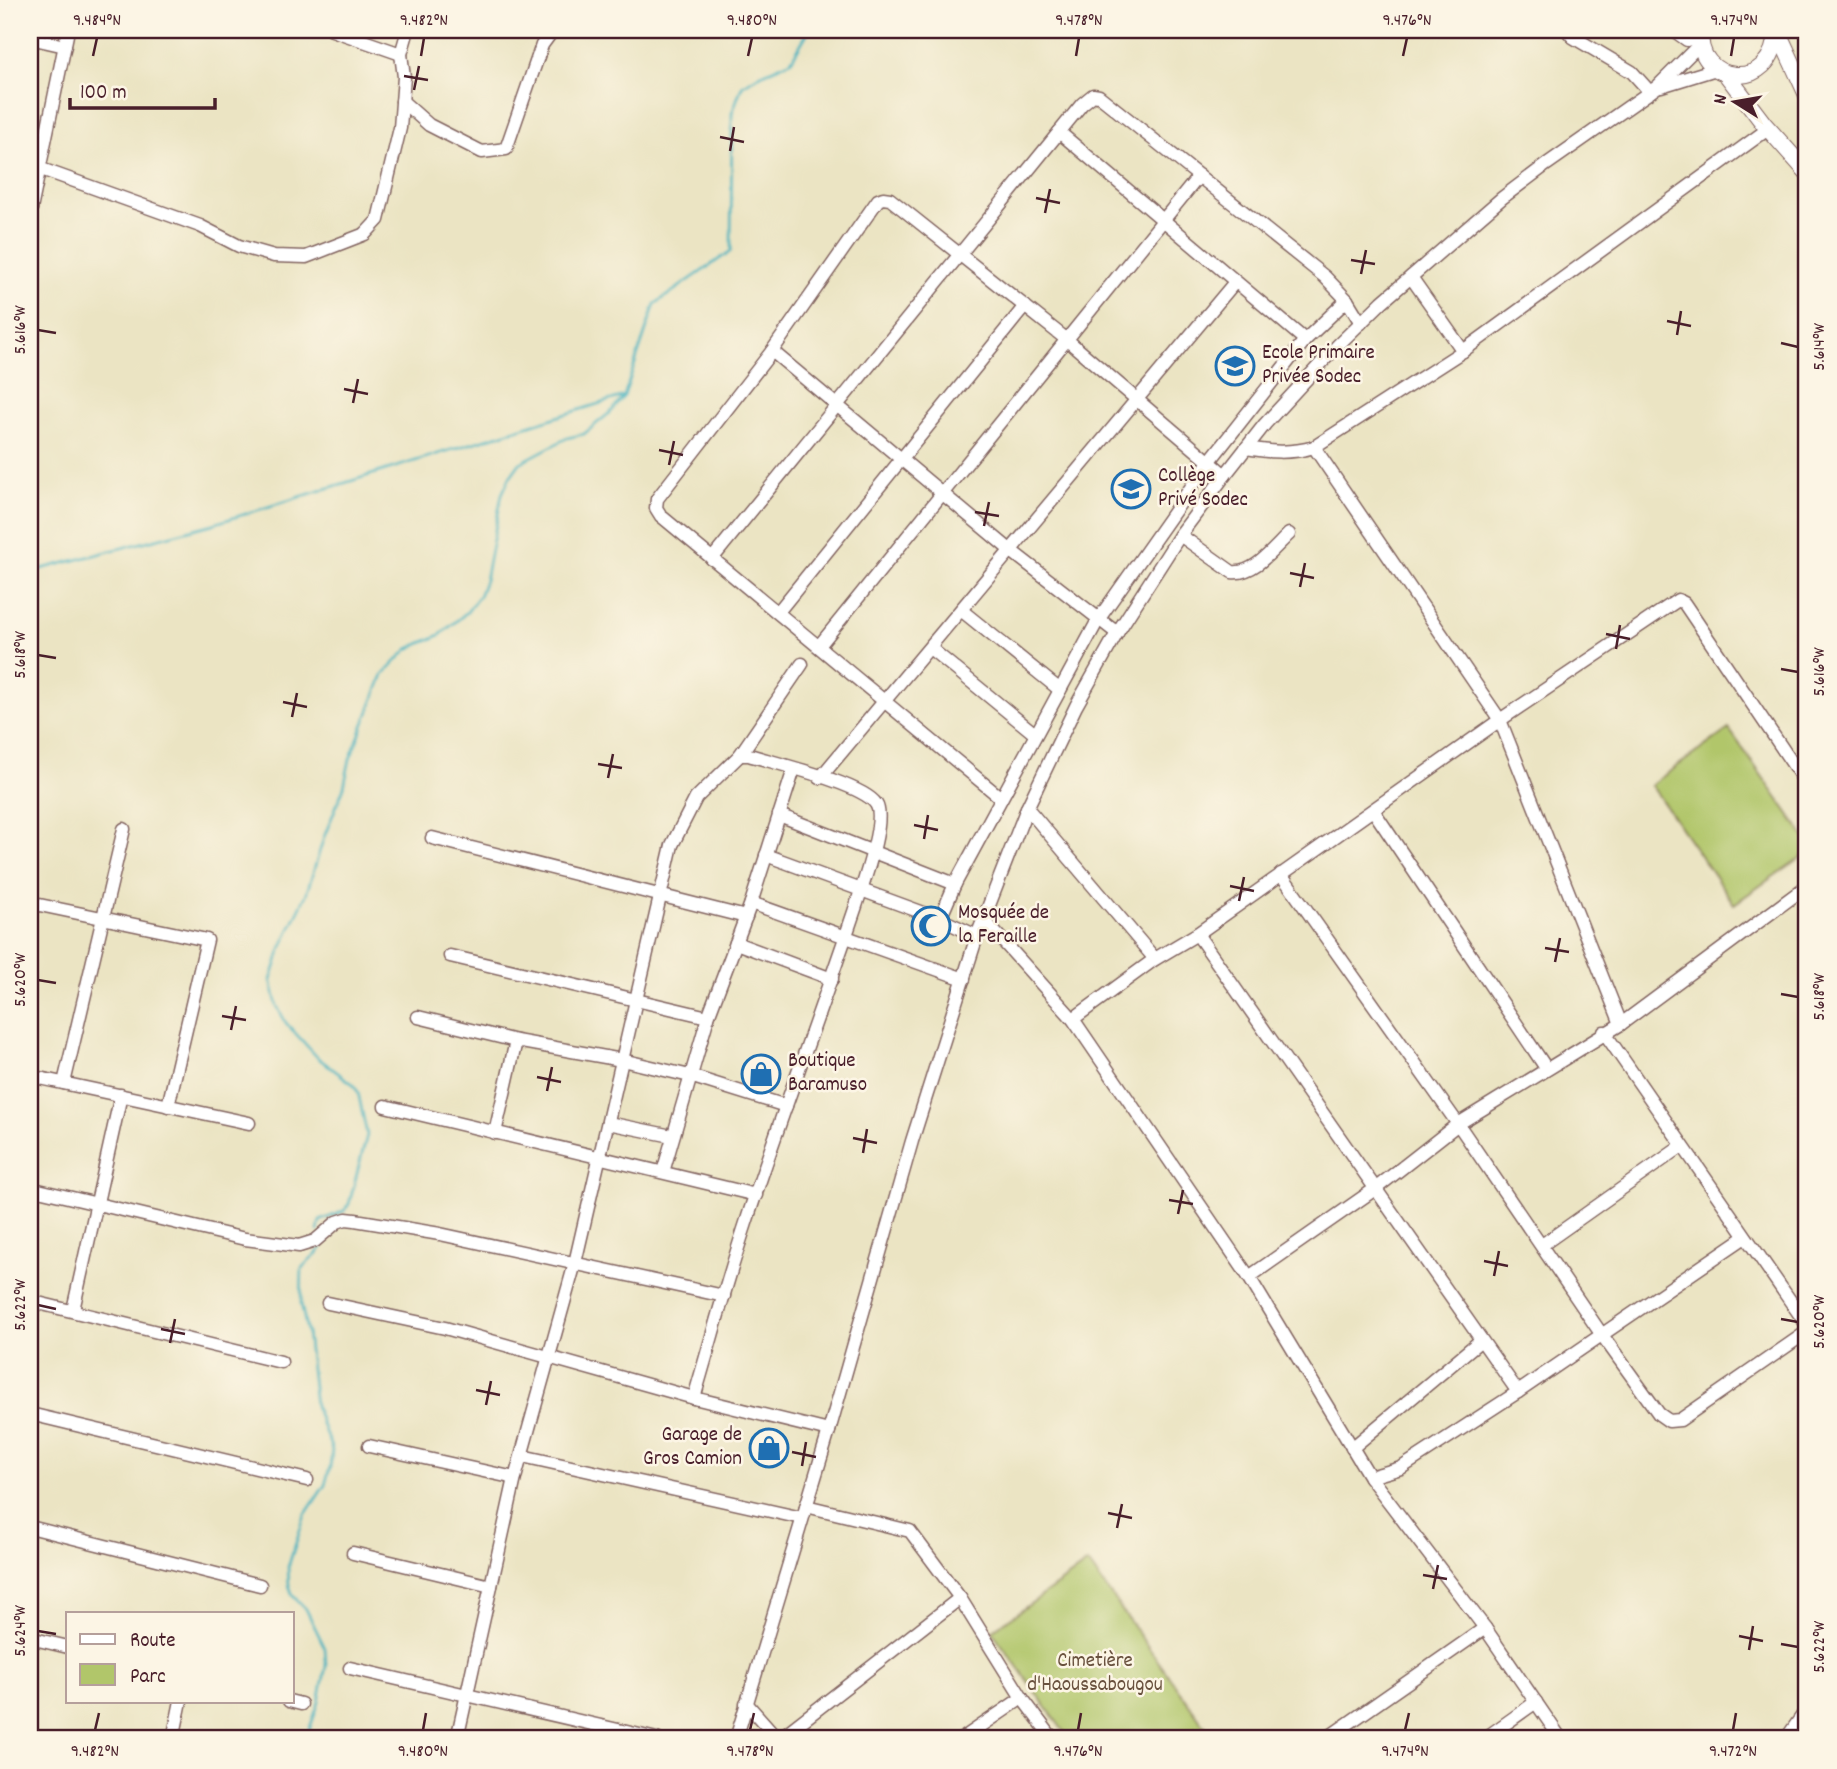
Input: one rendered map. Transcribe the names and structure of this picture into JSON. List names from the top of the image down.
{
  "parks": ["Cimetière d'Haoussabougou"],
  "places": {
    "school or university": ["Ecole Primaire Privée Sodec", "Collège Privé Sodec"],
    "mosque": ["Mosquée de la Feraille"],
    "shop": ["Boutique Baramuso", "Garage de Gros Camion"]
  },
  "legend": ["Route", "Parc"],
  "scale_bar": "100 m",
  "north": "left",
  "coordinates": [
    "9.484°N",
    "9.482°N",
    "9.480°N",
    "9.478°N",
    "9.476°N",
    "9.474°N",
    "5.616°W",
    "5.614°W",
    "5.618°W",
    "5.620°W",
    "5.622°W",
    "5.624°W",
    "9.472°N"
  ]
}
